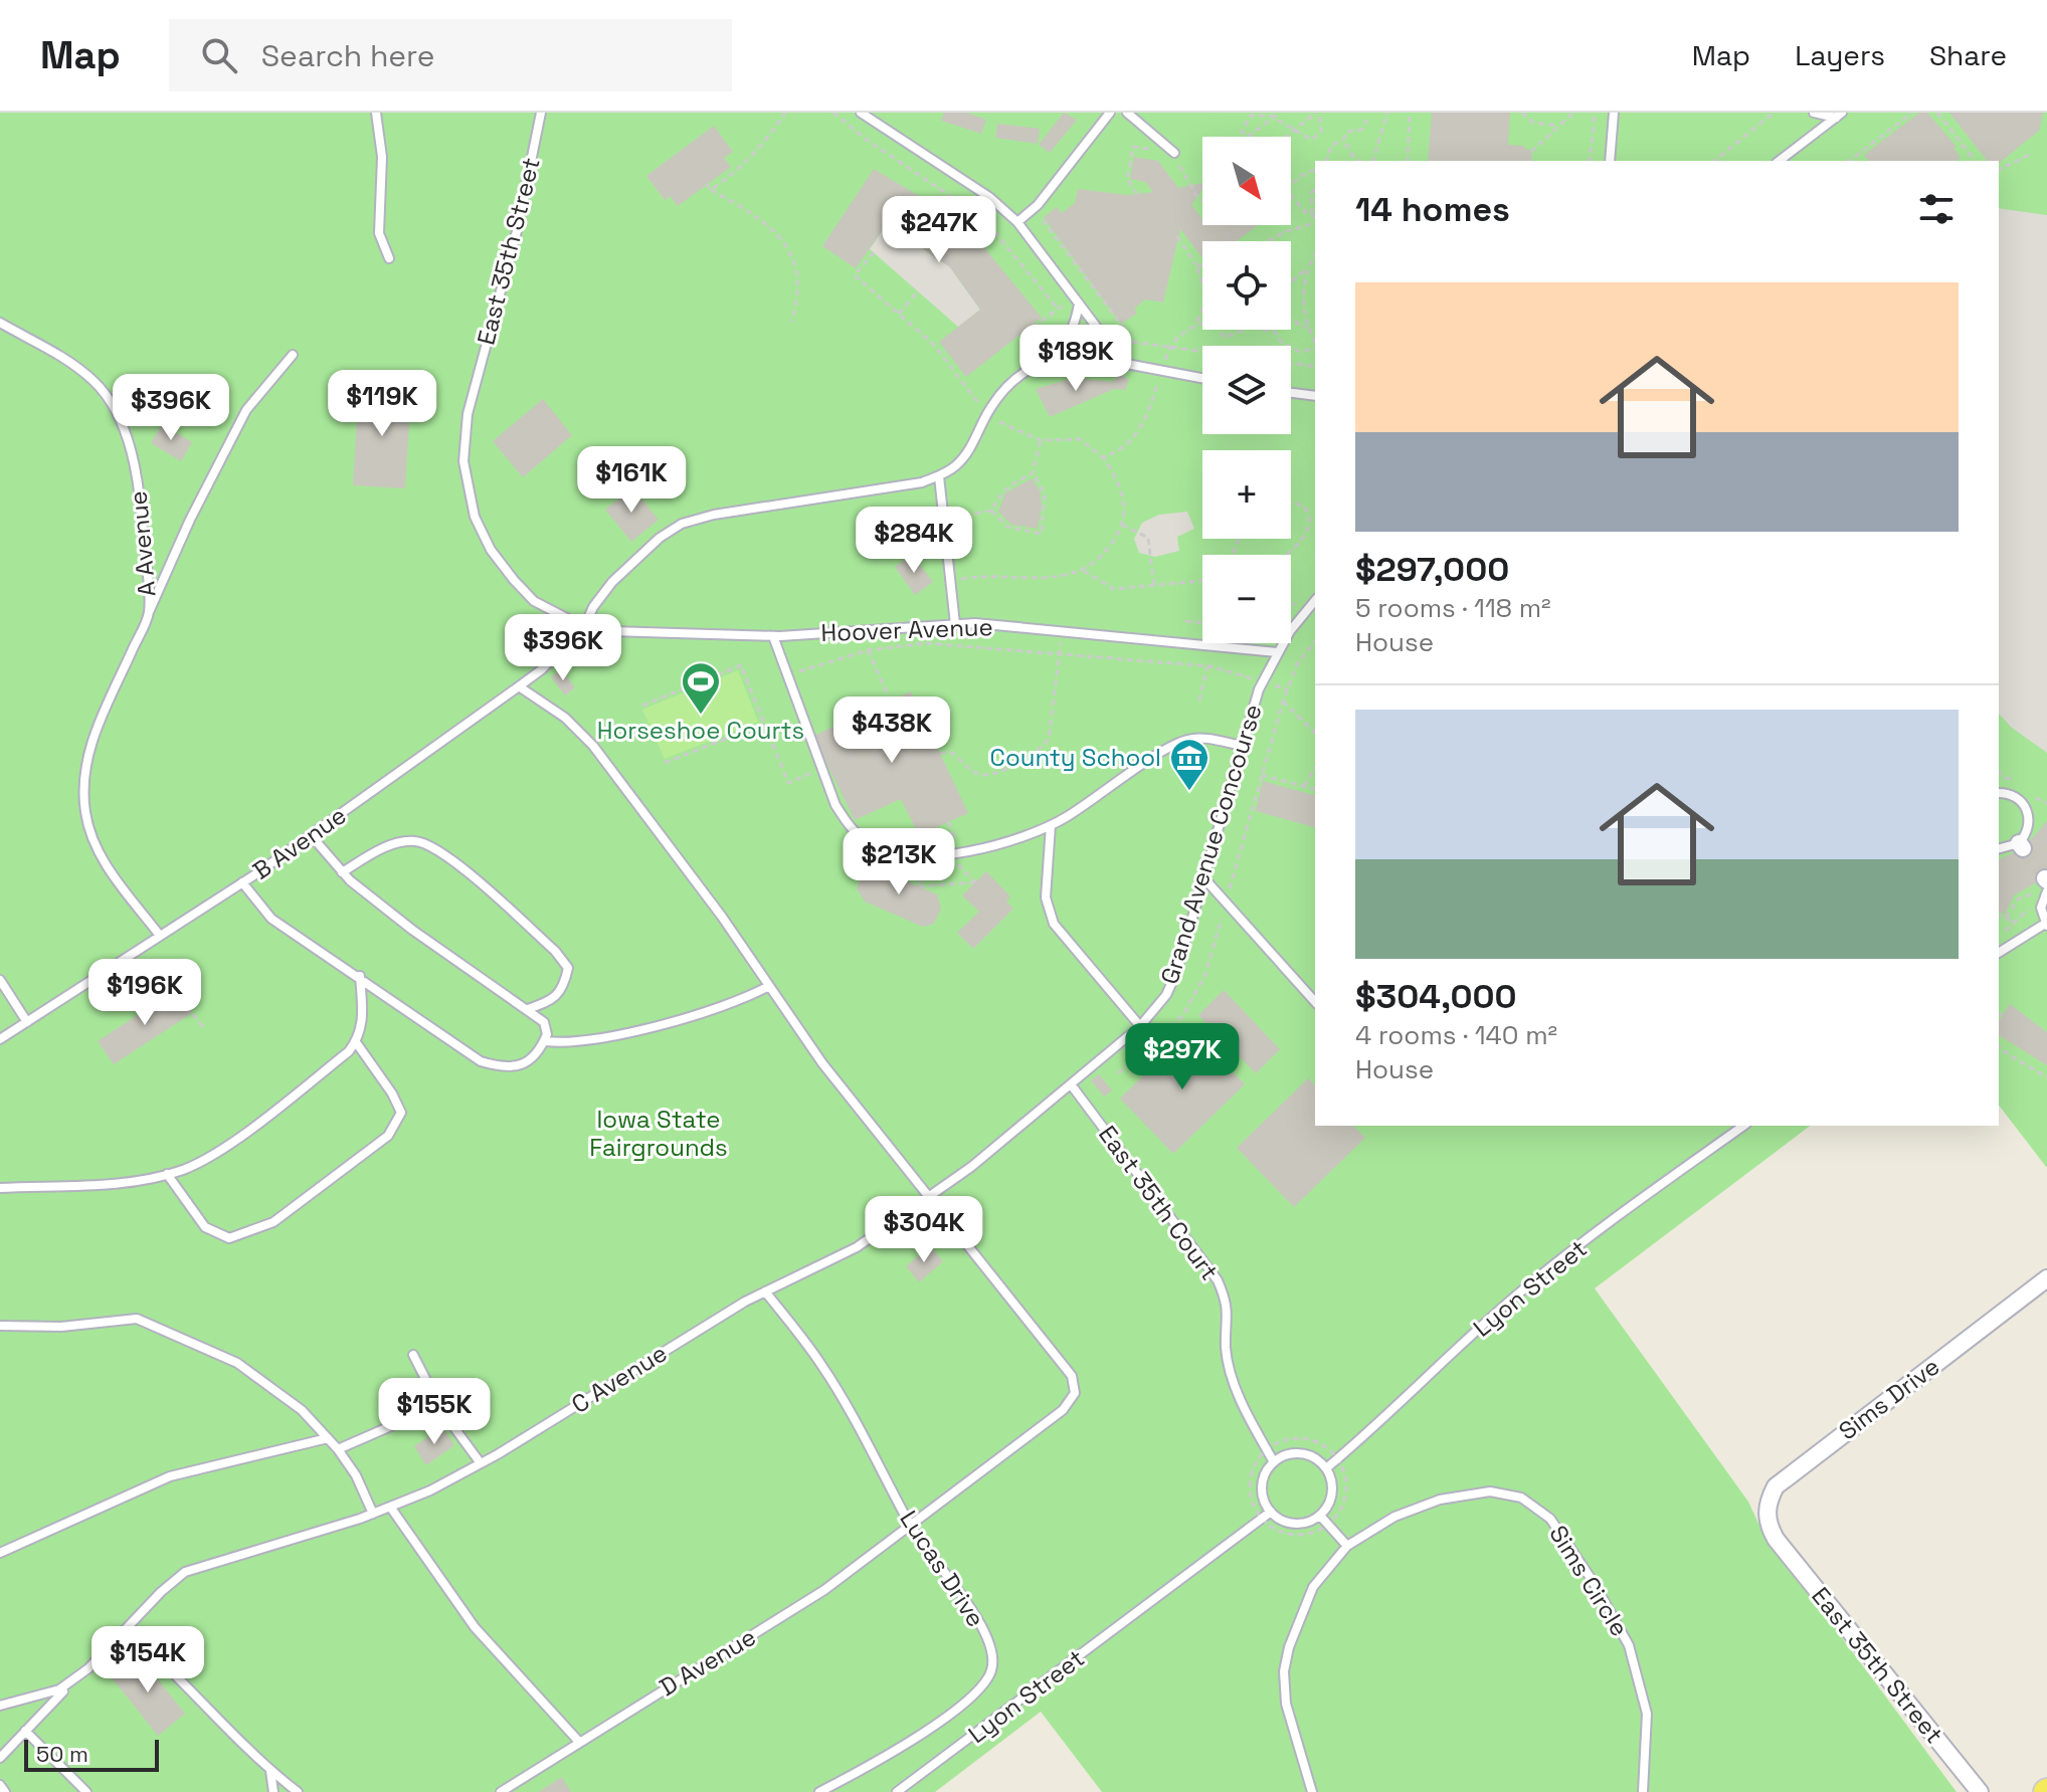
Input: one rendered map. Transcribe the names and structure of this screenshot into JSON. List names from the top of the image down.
{
  "streets": {
    "street": ["East 35th Street", "Sims Drive"],
    "lane": [
      "A Avenue",
      "Hoover Avenue",
      "B Avenue",
      "Grand Avenue Concourse",
      "East 35th Court",
      "Lyon Street",
      "C Avenue",
      "Lucas Drive",
      "Sims Circle",
      "D Avenue"
    ]
  },
  "crossings": [
    ["East 35th Street", "Hoover Avenue"],
    ["East 35th Street", "B Avenue"],
    ["East 35th Street", "Sims Drive"],
    ["A Avenue", "B Avenue"],
    ["Hoover Avenue", "B Avenue"],
    ["Hoover Avenue", "Grand Avenue Concourse"],
    ["Grand Avenue Concourse", "C Avenue"],
    ["East 35th Court", "Lyon Street"],
    ["East 35th Court", "C Avenue"],
    ["C Avenue", "Lucas Drive"],
    ["C Avenue", "D Avenue"],
    ["Lucas Drive", "D Avenue"]
  ],
  "parks": ["Iowa State Fairgrounds"],
  "places": {
    "sports": ["Horseshoe Courts"],
    "museum": ["County School"]
  },
  "scale_bar": "50 m",
  "north": "bottom right",
  "page": {
    "header": "Map",
    "search": "Search here",
    "nav": ["Map", "Layers", "Share"],
    "map_buttons": ["+", "−"],
    "heading": "14 homes",
    "price": [
      "$247K",
      "$189K",
      "$119K",
      "$396K",
      "$161K",
      "$284K",
      "$396K",
      "$438K",
      "$213K",
      "$196K",
      "$297K",
      "$304K",
      "$155K",
      "$154K"
    ],
    "list": [
      {
        "name": "$297,000",
        "note": "5 rooms · 118 m² · House"
      },
      {
        "name": "$304,000",
        "note": "4 rooms · 140 m² · House"
      }
    ],
    "scale": "50 m"
  }
}
